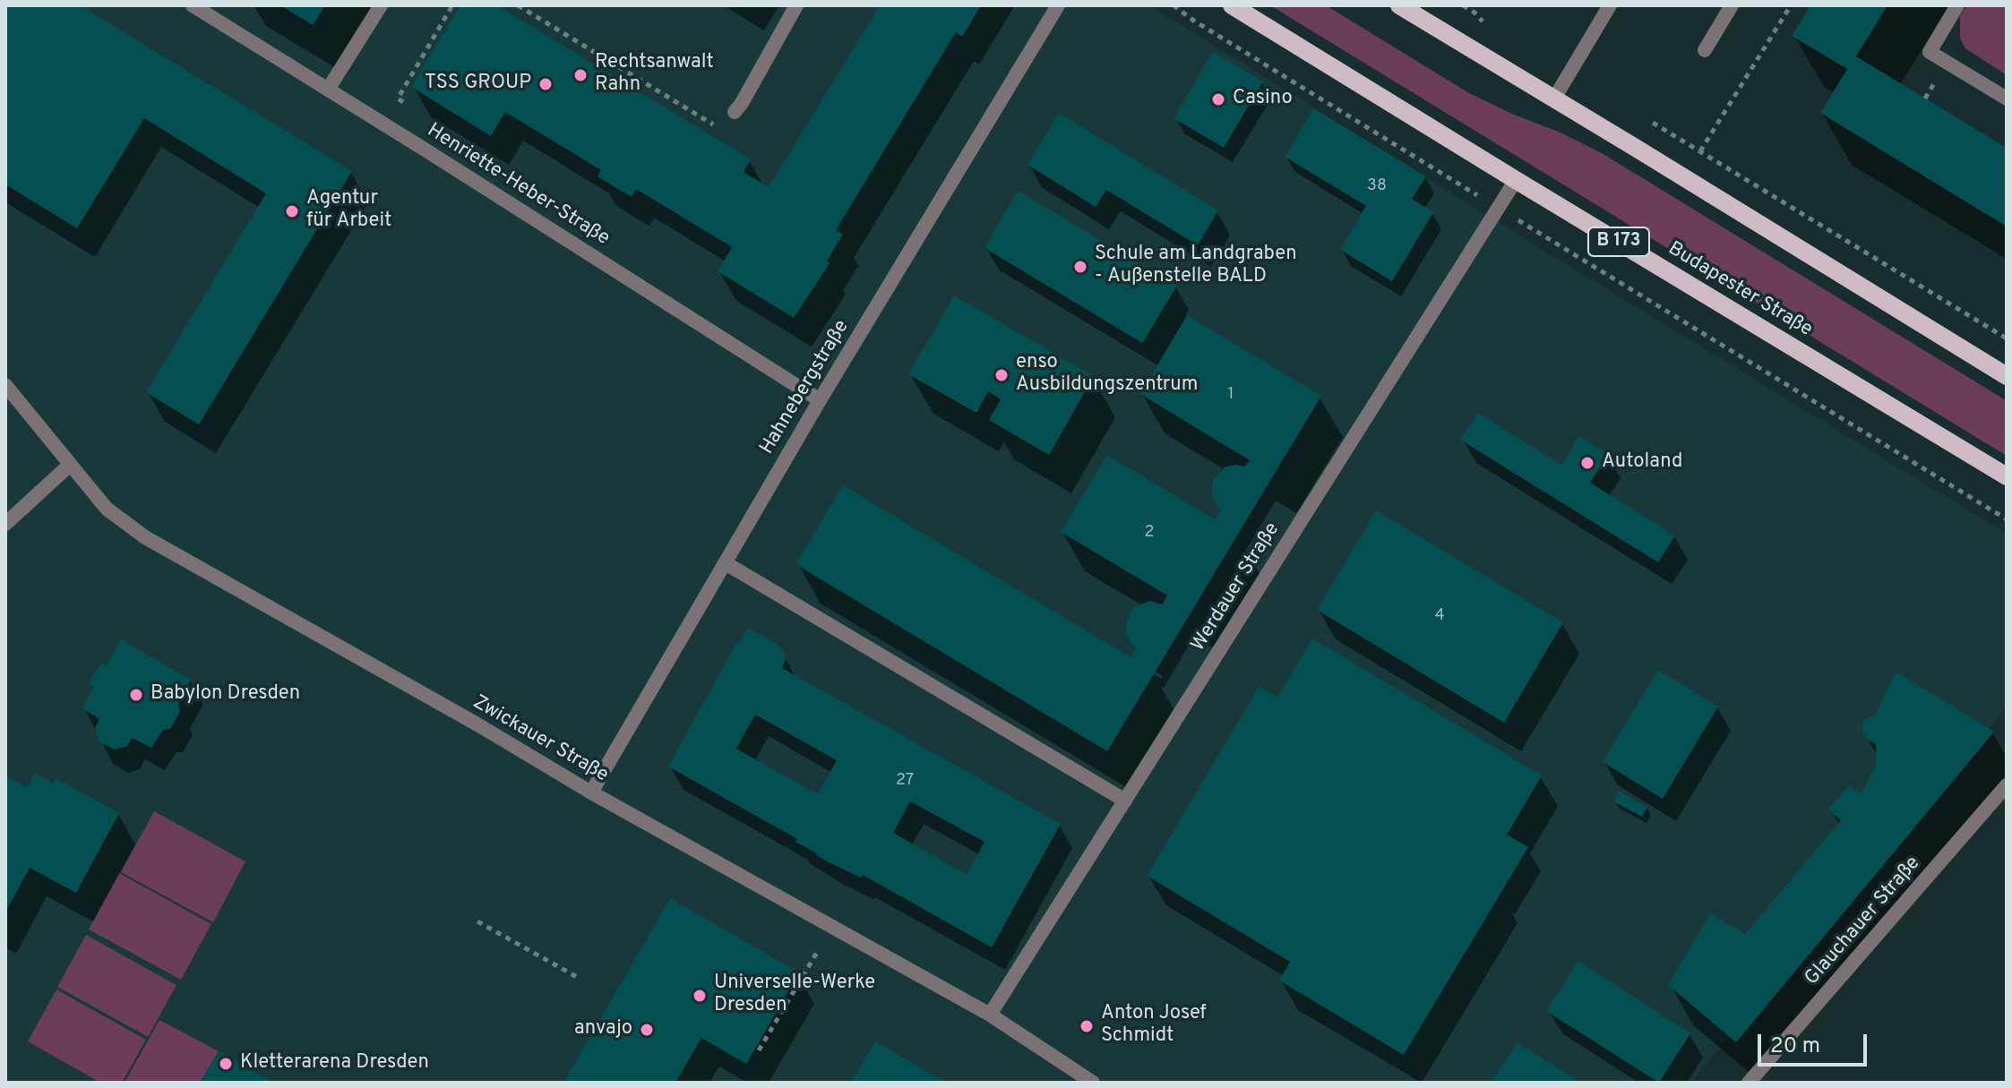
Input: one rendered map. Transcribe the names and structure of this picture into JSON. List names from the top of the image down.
{
  "streets": {
    "main road": ["B 173", "Budapester Straße"],
    "street": [
      "Henriette-Heber-Straße",
      "Hahnebergstraße",
      "Werdauer Straße",
      "Zwickauer Straße",
      "Glauchauer Straße"
    ]
  },
  "crossings": [
    ["Henriette-Heber-Straße", "Hahnebergstraße"],
    ["Budapester Straße", "Werdauer Straße"],
    ["Hahnebergstraße", "Zwickauer Straße"],
    ["Werdauer Straße", "Zwickauer Straße"]
  ],
  "places": [
    "Rechtsanwalt Rahn",
    "TSS GROUP",
    "Casino",
    "Agentur für Arbeit",
    "Schule am Landgraben - Außenstelle BALD",
    "enso Ausbildungszentrum",
    "Autoland",
    "Babylon Dresden",
    "Universelle-Werke Dresden",
    "Anton Josef Schmidt",
    "anvajo",
    "Kletterarena Dresden"
  ],
  "house_numbers": [
    "38",
    "1",
    "2",
    "4",
    "27"
  ],
  "scale_bar": "20 m"
}
